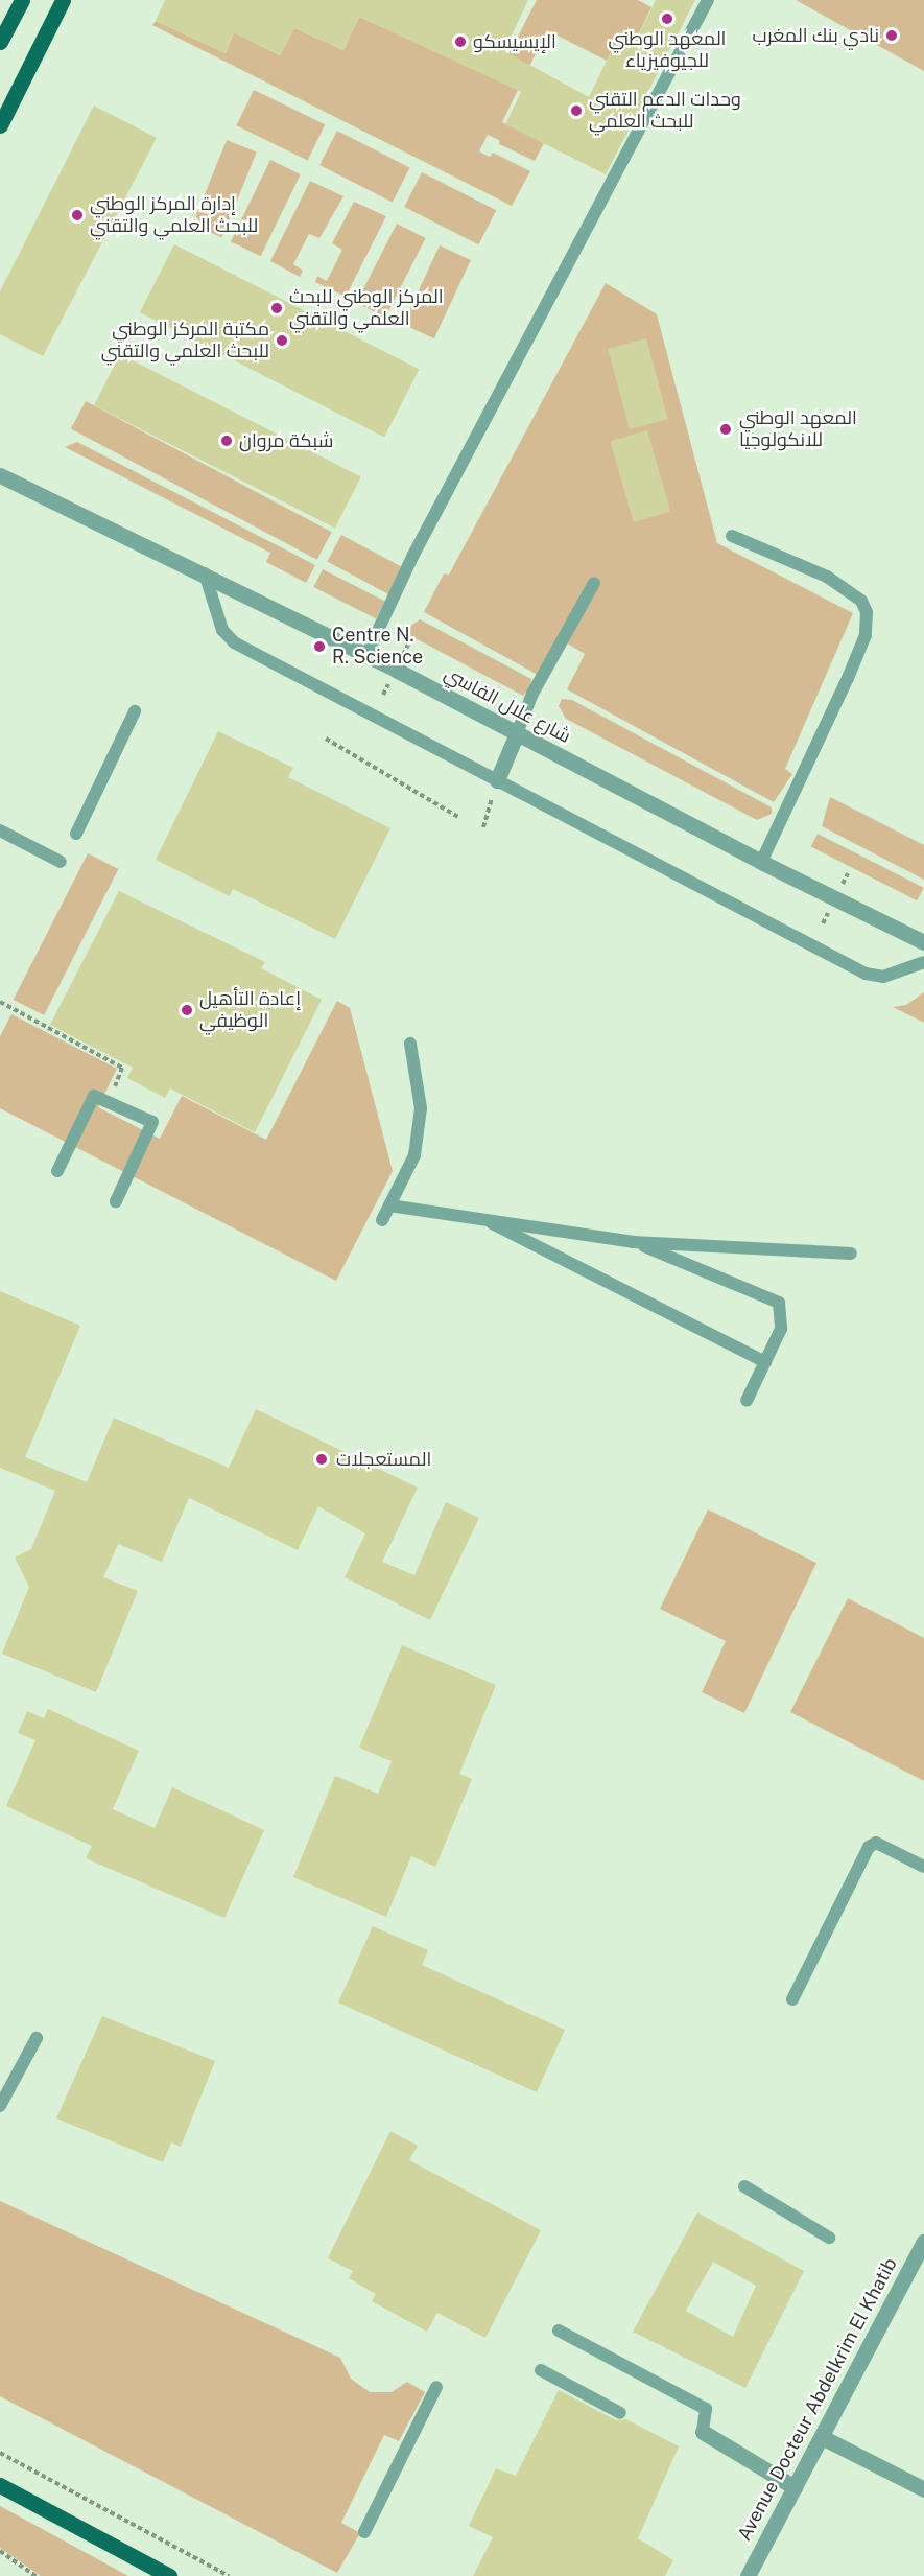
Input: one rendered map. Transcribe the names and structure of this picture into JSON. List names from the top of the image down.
{
  "streets": {
    "street": ["شارع علال الفاسي", "Avenue Docteur Abdelkrim El Khatib"]
  },
  "places": [
    "المعهد الوطني للجيوفيزياء",
    "نادي بنك المغرب",
    "اﻹيسيسكو",
    "وحدات الدعم التقني للبحث العلمي",
    "إدارة المركز الوطني للبحث العلمي والتقني",
    "المركز الوطني للبحث العلمي والتقني",
    "مكتبة المركز الوطني للبحث العلمي والتقني",
    "المعهد الوطني للانكولوجيا",
    "شبكة مروان",
    "Centre N. R. Science",
    "إعادة التأهيل الوظيفي",
    "المستعجلات"
  ]
}
